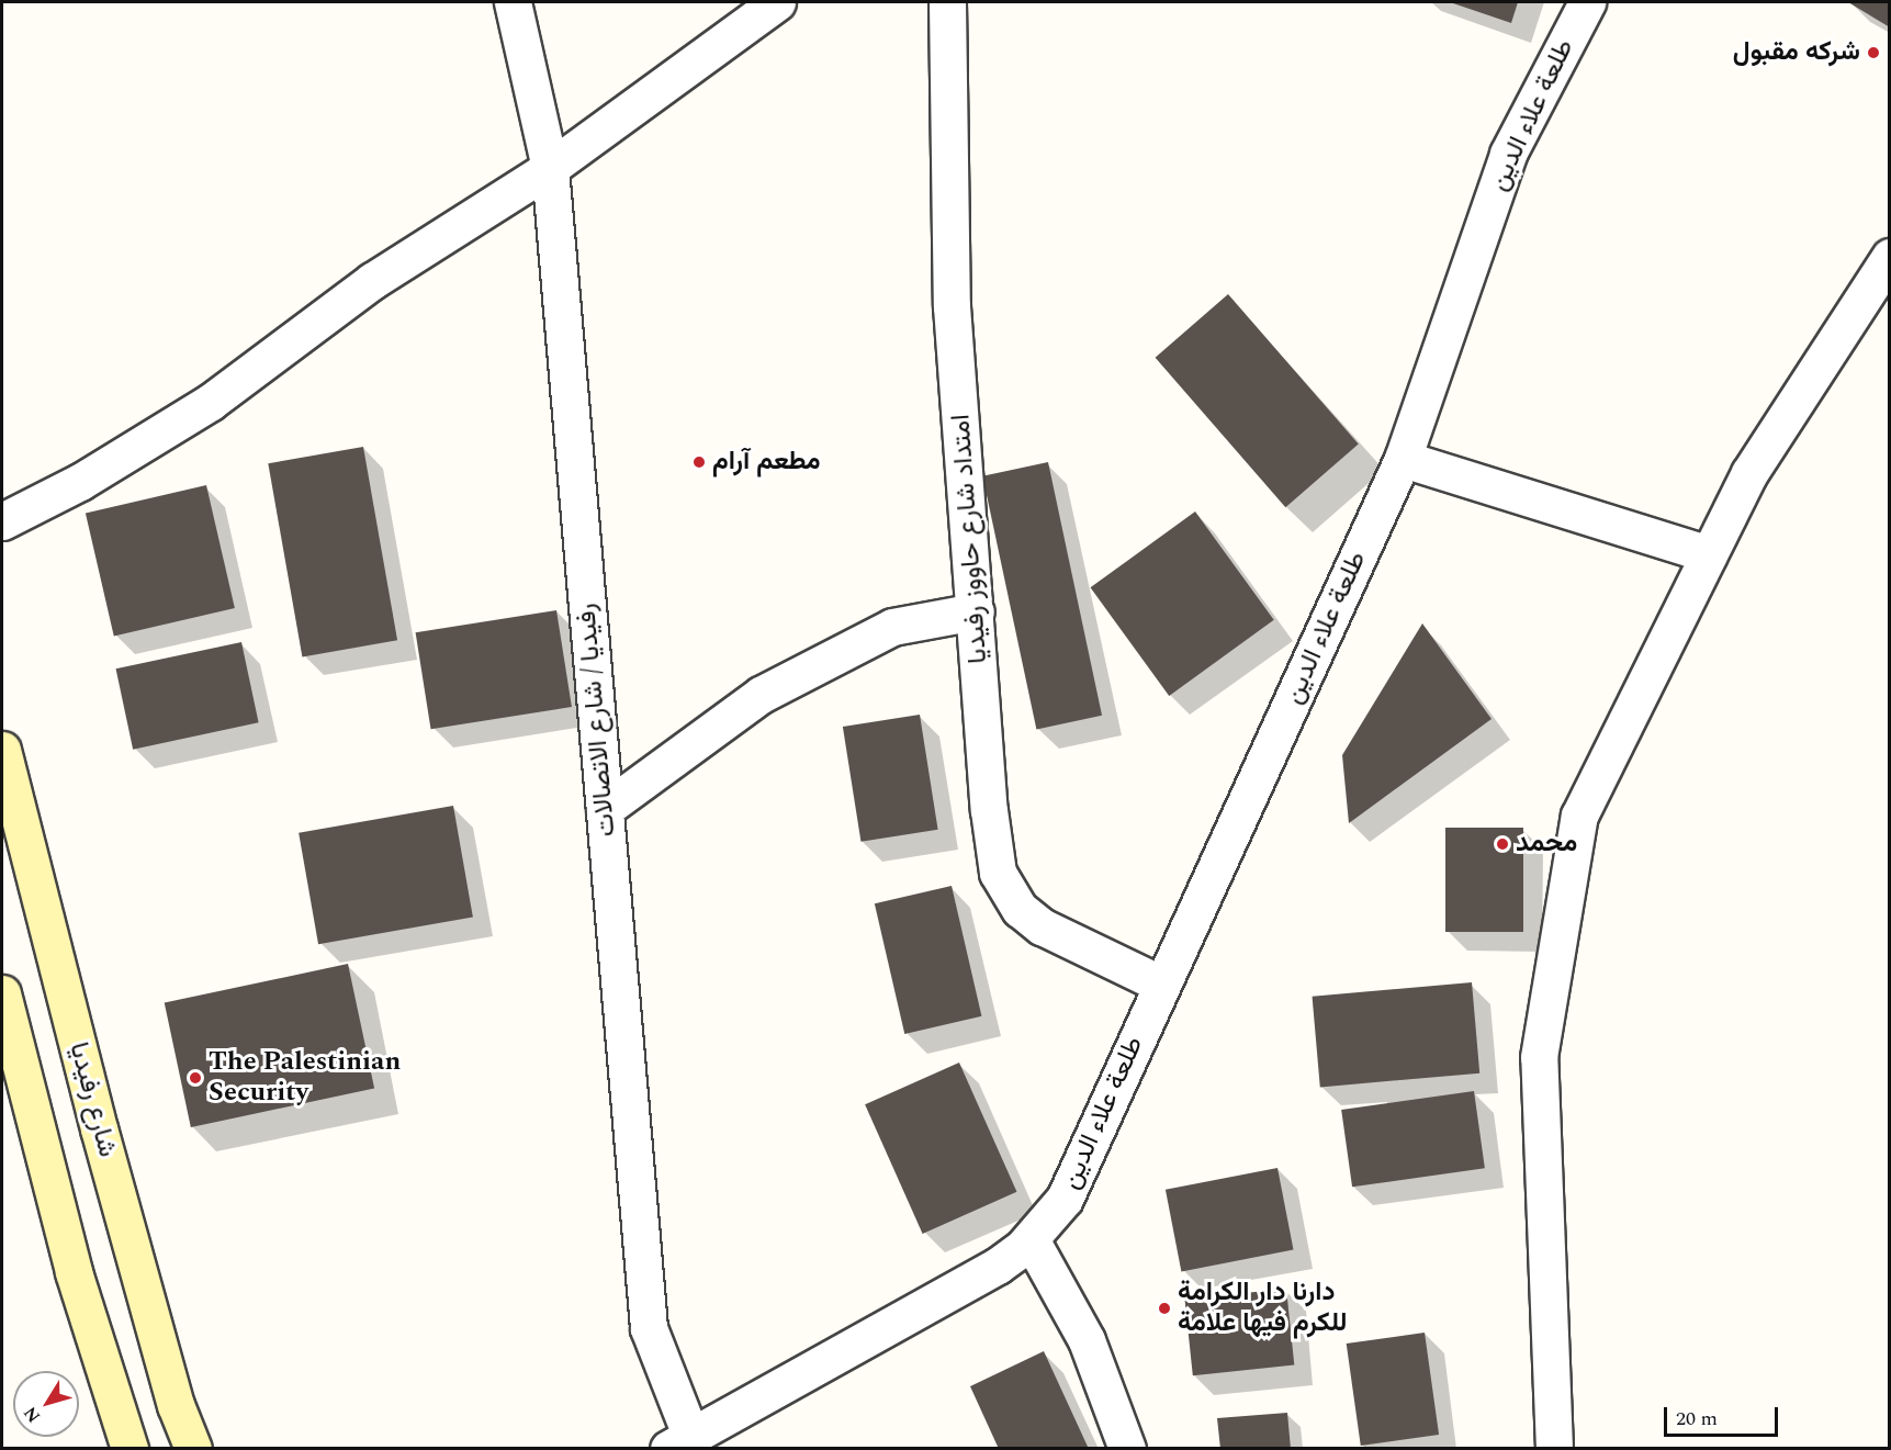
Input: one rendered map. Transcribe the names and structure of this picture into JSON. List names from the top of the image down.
{
  "streets": {
    "main road": ["شارع رفيديا"],
    "street": ["طلعة علاء الدين", "امتداد شارع حاووز رفيديا", "رفيديا / شارع الاتصالات"]
  },
  "crossings": [
    ["طلعة علاء الدين", "امتداد شارع حاووز رفيديا"],
    ["طلعة علاء الدين", "رفيديا / شارع الاتصالات"]
  ],
  "places": [
    "شركه مقبول",
    "مطعم آرام",
    "محمد",
    "The Palestinian Security",
    "دارنا دار الكرامة للكرم فيها علامة"
  ],
  "scale_bar": "20 m",
  "north": "bottom left"
}
